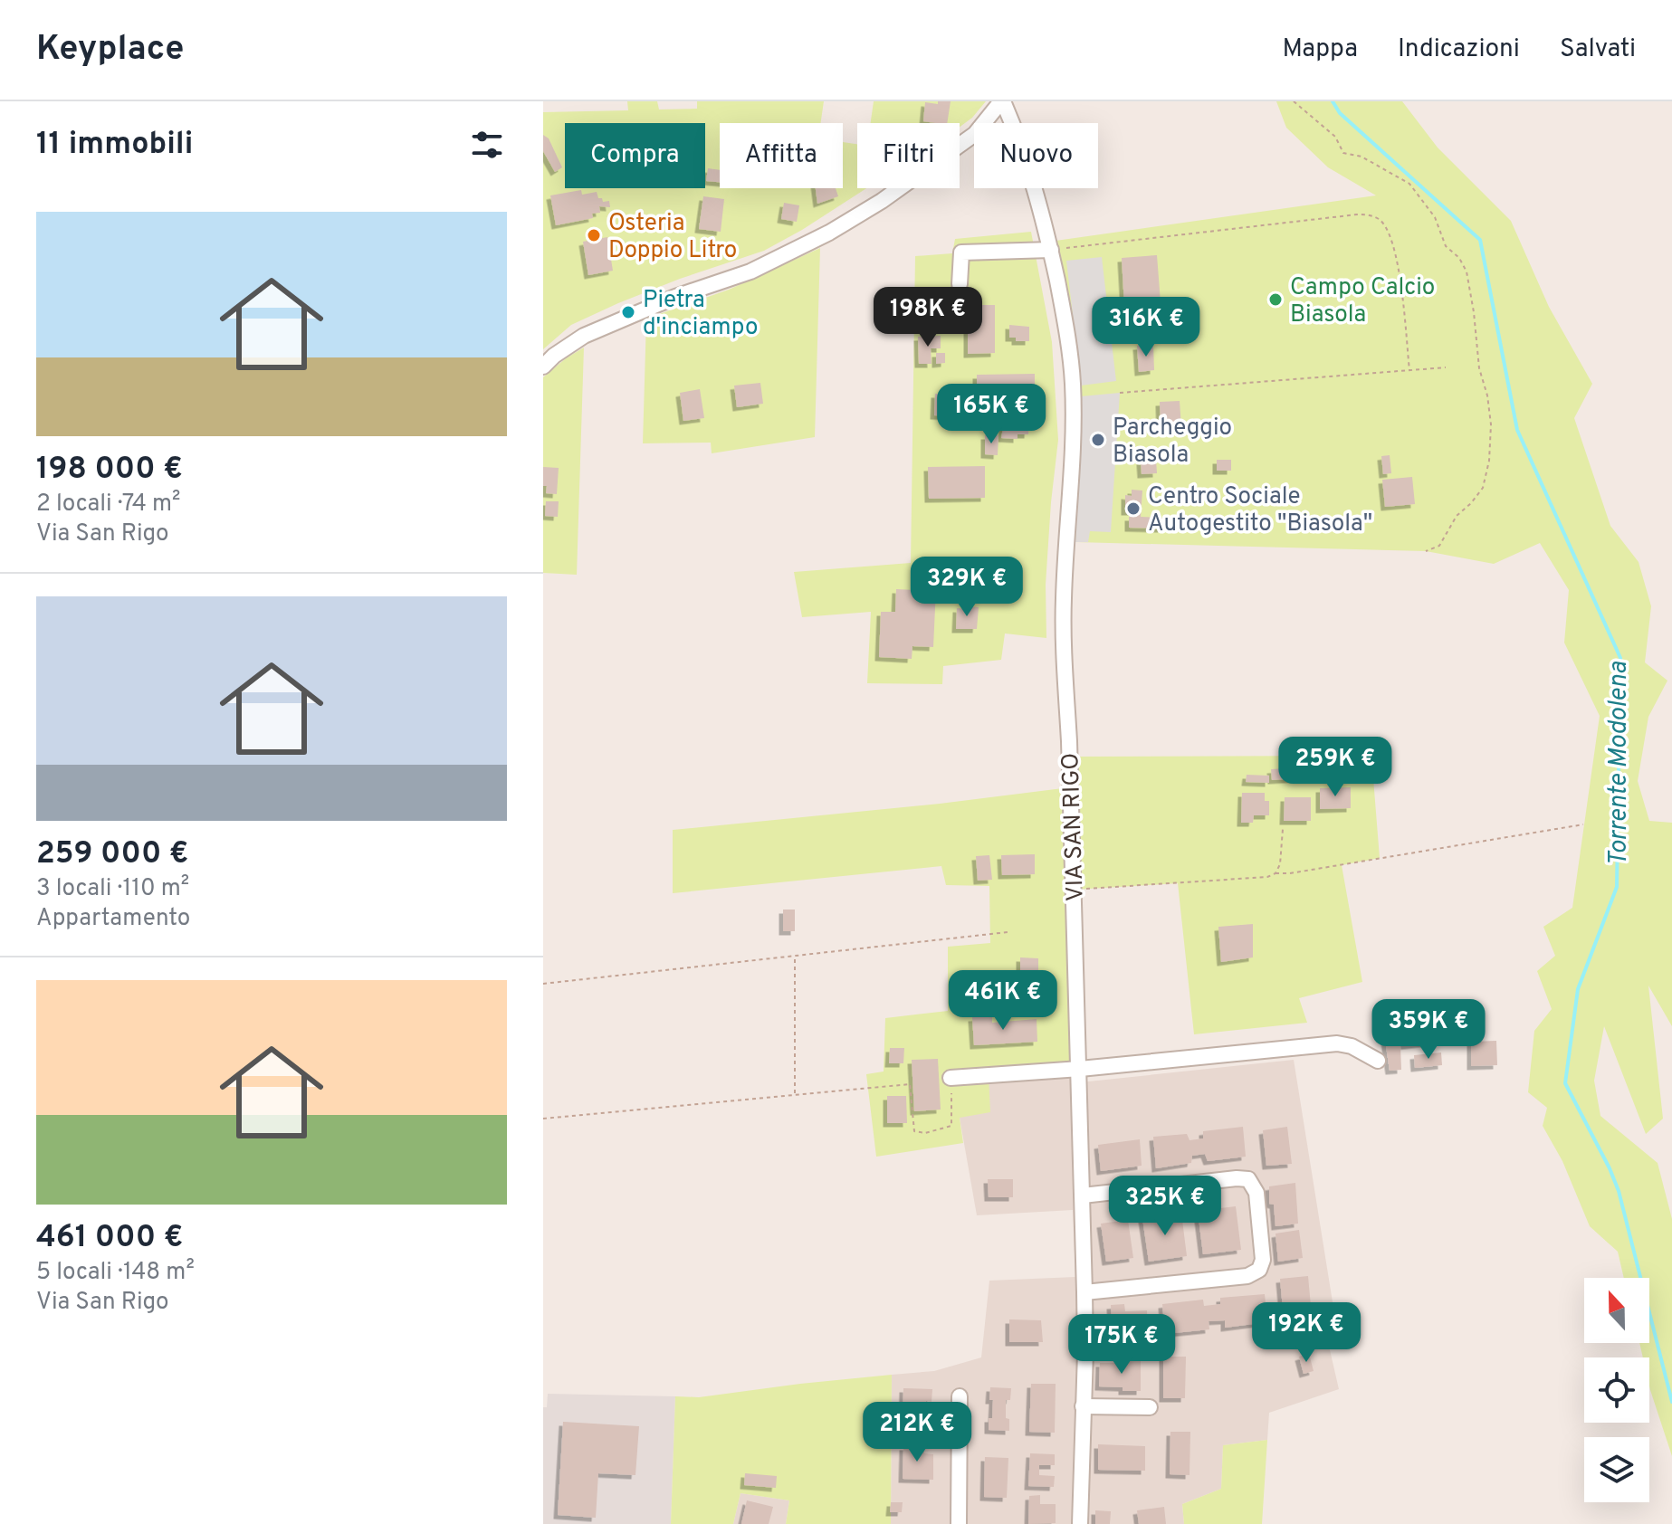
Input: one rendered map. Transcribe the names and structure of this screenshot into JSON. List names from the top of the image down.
{
  "streets": {
    "street": ["VIA SAN RIGO"]
  },
  "water": ["Torrente Modolena"],
  "places": [
    "Osteria Doppio Litro",
    "Campo Calcio Biasola",
    "Pietra d'inciampo",
    "Parcheggio Biasola",
    "Centro Sociale Autogestito \"Biasola\""
  ],
  "north": "top",
  "page": {
    "header": "Keyplace",
    "nav": ["Mappa", "Indicazioni", "Salvati"],
    "heading": "11 immobili",
    "chip": [
      "Compra",
      "Affitta",
      "Filtri",
      "Nuovo"
    ],
    "list": [
      {
        "name": "198 000 €",
        "note": "2 locali · 74 m² · Via San Rigo"
      },
      {
        "name": "259 000 €",
        "note": "3 locali · 110 m² · Appartamento"
      },
      {
        "name": "461 000 €",
        "note": "5 locali · 148 m² · Via San Rigo"
      }
    ],
    "price": [
      "198K €",
      "316K €",
      "165K €",
      "329K €",
      "259K €",
      "461K €",
      "359K €",
      "325K €",
      "192K €",
      "175K €",
      "212K €"
    ]
  }
}
